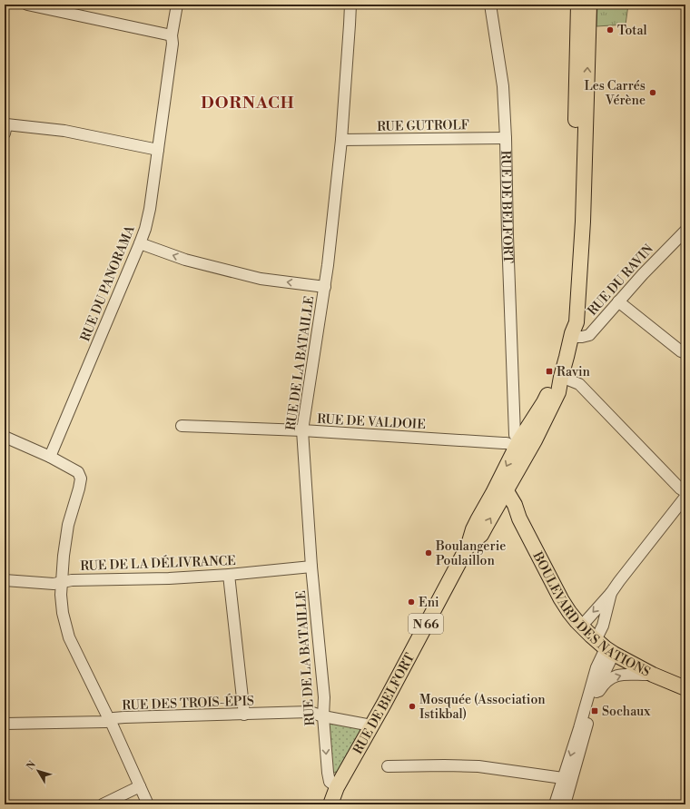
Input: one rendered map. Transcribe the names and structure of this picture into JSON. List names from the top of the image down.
{
  "streets": {
    "main road": ["RUE DE BELFORT", "BOULEVARD DES NATIONS", "N 66"],
    "street": [
      "RUE GUTROLF",
      "RUE DU RAVIN",
      "RUE DU PANORAMA",
      "RUE DE LA BATAILLE",
      "RUE DE VALDOIE",
      "RUE DE LA DÉLIVRANCE",
      "RUE DES TROIS-ÉPIS"
    ]
  },
  "crossings": [
    ["RUE GUTROLF", "RUE DE BELFORT"],
    ["RUE GUTROLF", "RUE DE LA BATAILLE"],
    ["RUE DE BELFORT", "RUE DU RAVIN"],
    ["RUE DE BELFORT", "RUE DE LA BATAILLE"],
    ["RUE DE BELFORT", "RUE DE VALDOIE"],
    ["RUE DE BELFORT", "BOULEVARD DES NATIONS"],
    ["RUE DE BELFORT", "RUE DES TROIS-ÉPIS"],
    ["RUE DE LA BATAILLE", "RUE DE VALDOIE"],
    ["RUE DE LA BATAILLE", "RUE DE LA DÉLIVRANCE"],
    ["RUE DE LA BATAILLE", "RUE DES TROIS-ÉPIS"]
  ],
  "districts": ["DORNACH"],
  "places": {
    "other": [
      "Total",
      "Les Carrés Vérène",
      "Boulangerie Poulaillon",
      "Eni",
      "Mosquée (Association Istikbal)"
    ],
    "transit": ["Ravin", "Sochaux"]
  },
  "north": "top left"
}
